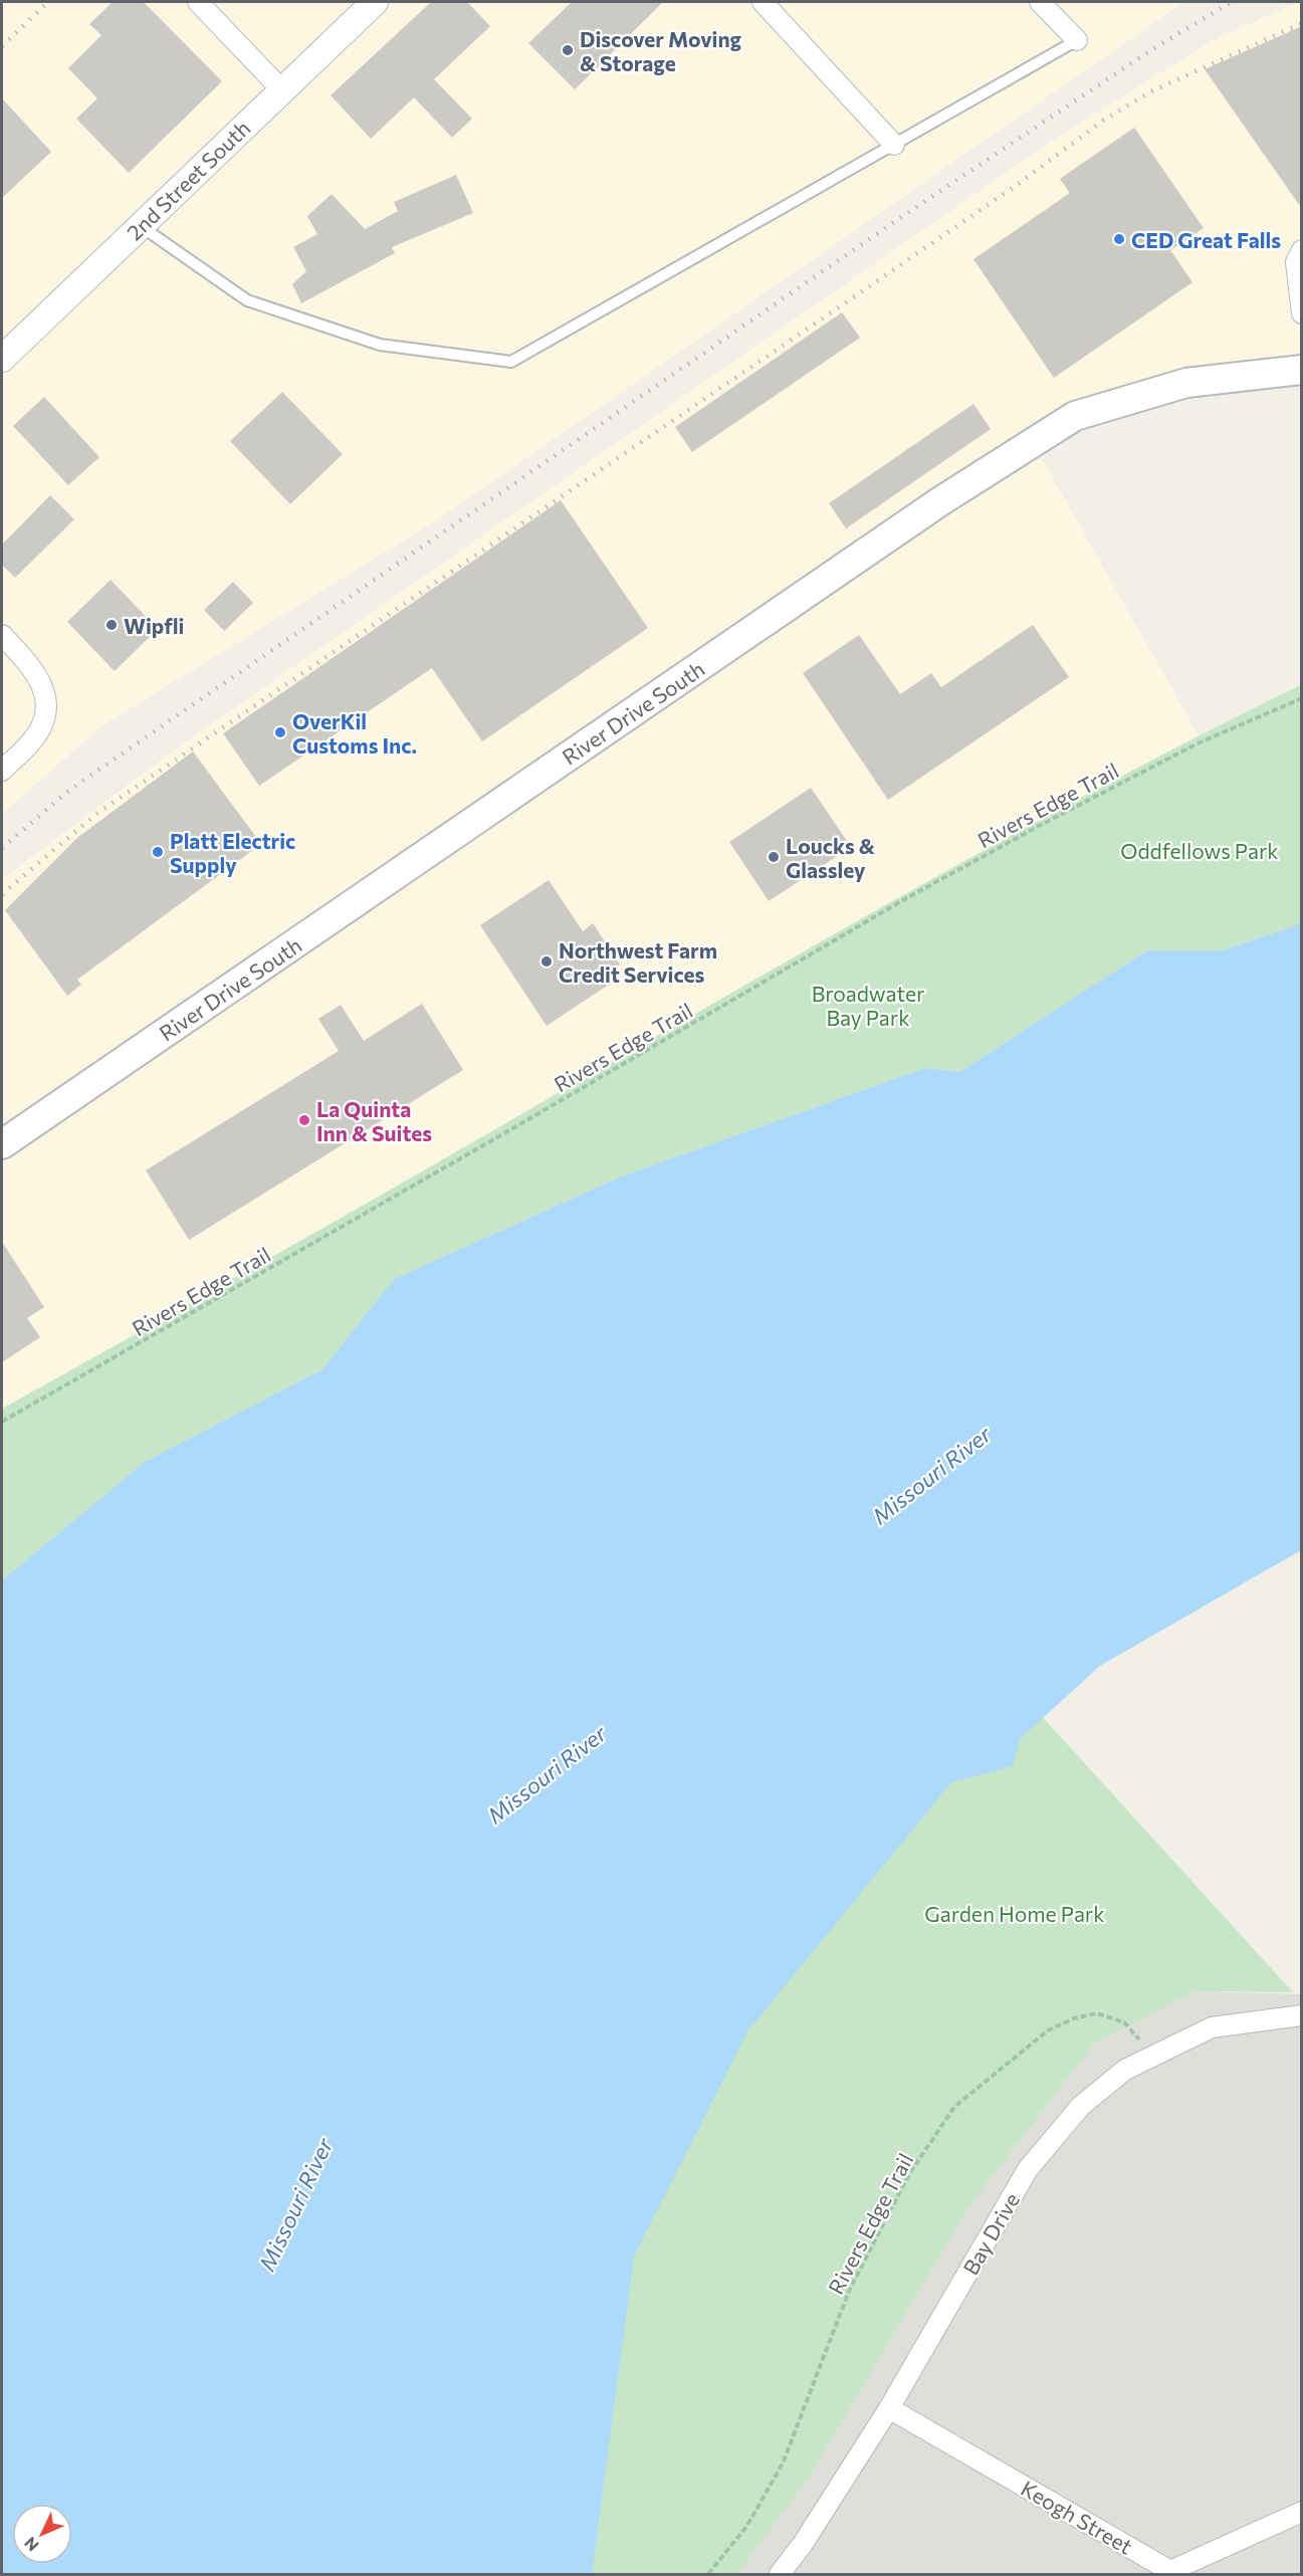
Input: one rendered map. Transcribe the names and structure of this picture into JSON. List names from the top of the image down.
{
  "streets": {
    "main road": ["River Drive South"],
    "street": ["2nd Street South", "Bay Drive", "Keogh Street"],
    "path": ["Rivers Edge Trail"]
  },
  "crossings": [
    ["Rivers Edge Trail", "Bay Drive"],
    ["Bay Drive", "Keogh Street"]
  ],
  "water": ["Missouri River"],
  "parks": ["Oddfellows Park", "Broadwater Bay Park", "Garden Home Park"],
  "places": [
    "Discover Moving & Storage",
    "CED Great Falls",
    "Wipfli",
    "OverKil Customs Inc.",
    "Platt Electric Supply",
    "Loucks & Glassley",
    "Northwest Farm Credit Services",
    "La Quinta Inn & Suites"
  ],
  "north": "bottom left"
}
